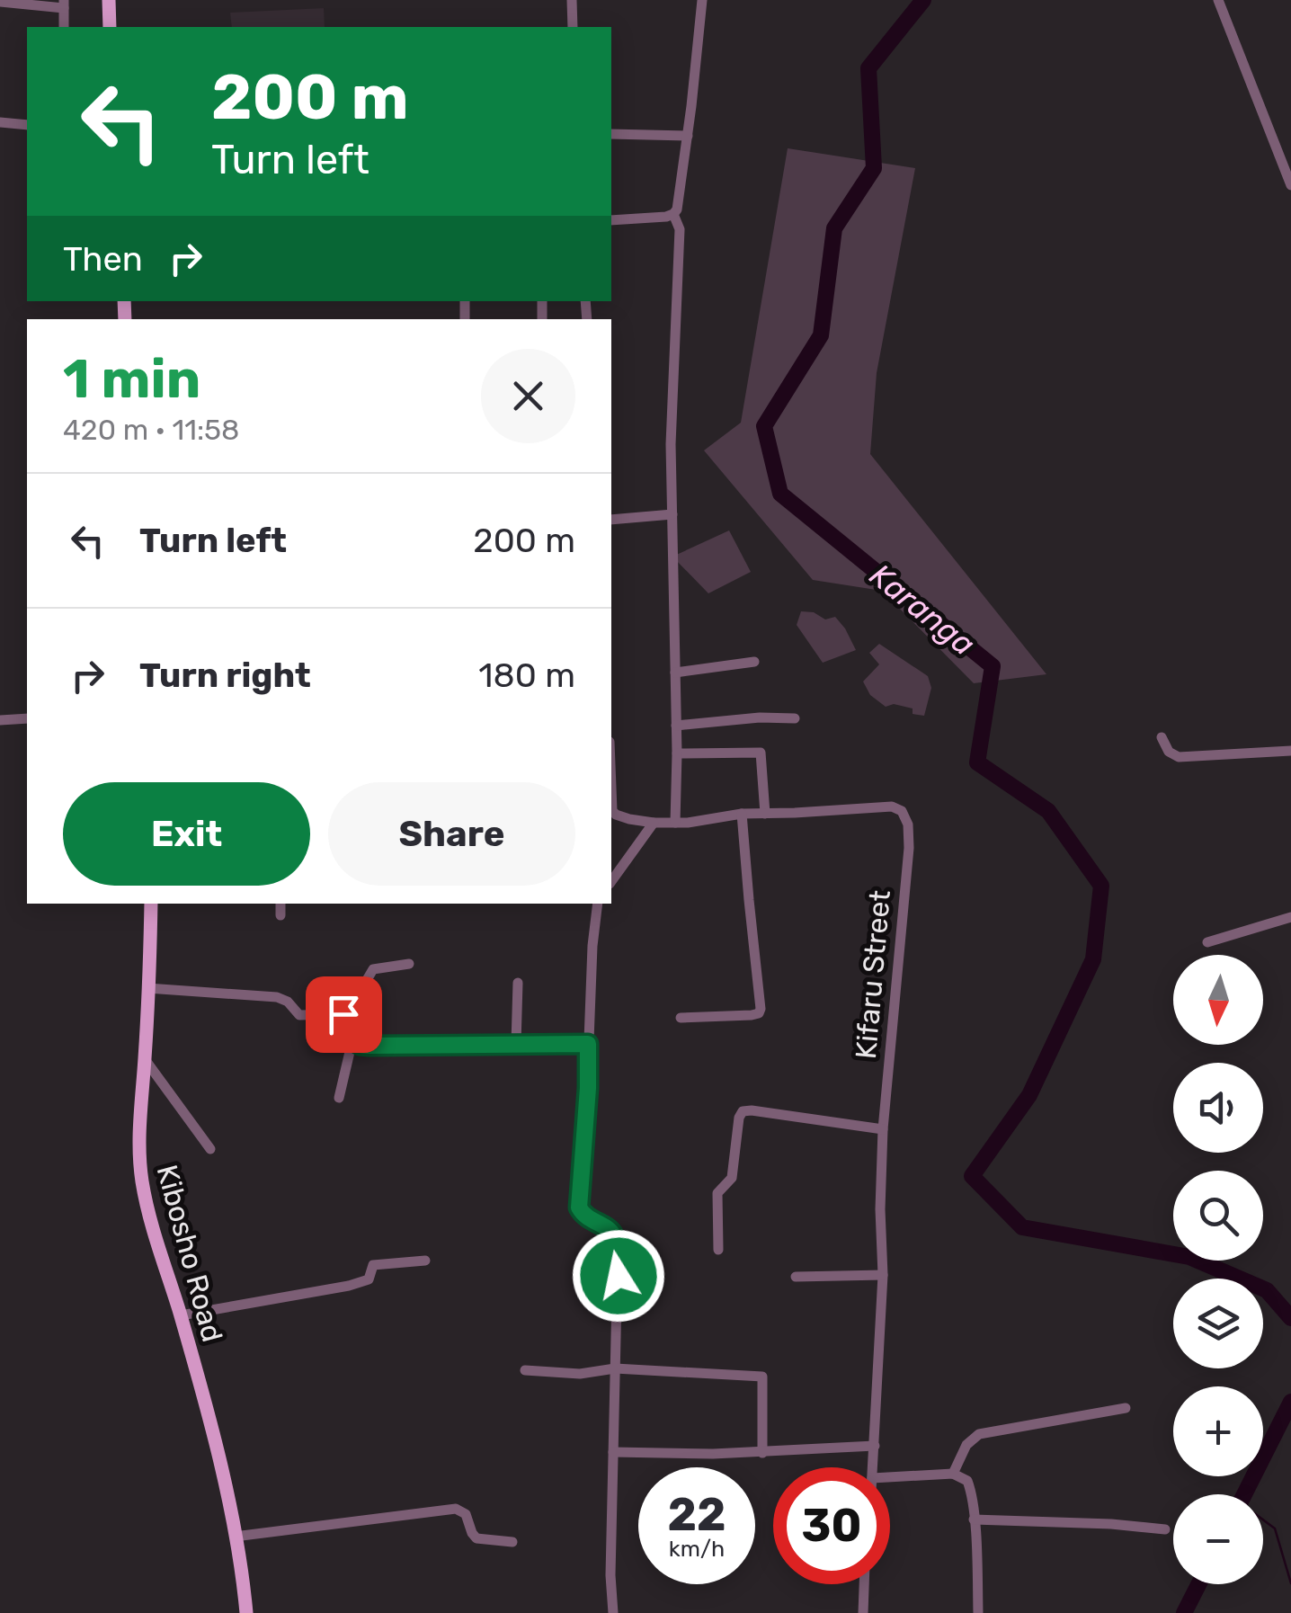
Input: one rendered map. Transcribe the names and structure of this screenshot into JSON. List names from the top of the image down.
{
  "streets": {
    "main road": ["Kibosho Road"],
    "street": ["Kifaru Street"]
  },
  "water": ["Karanga"],
  "north": "bottom",
  "page": {
    "turn": ["200 m", "Turn left"],
    "then": "Then",
    "heading": ["1 min", "420 m · 11:58"],
    "list": [
      {
        "name": "Turn left",
        "value": "200 m"
      },
      {
        "name": "Turn right",
        "value": "180 m"
      }
    ],
    "buttons": ["Exit", "Share"],
    "map_buttons": ["+", "−"],
    "speed": "22 km/h",
    "limit": "30"
  }
}
